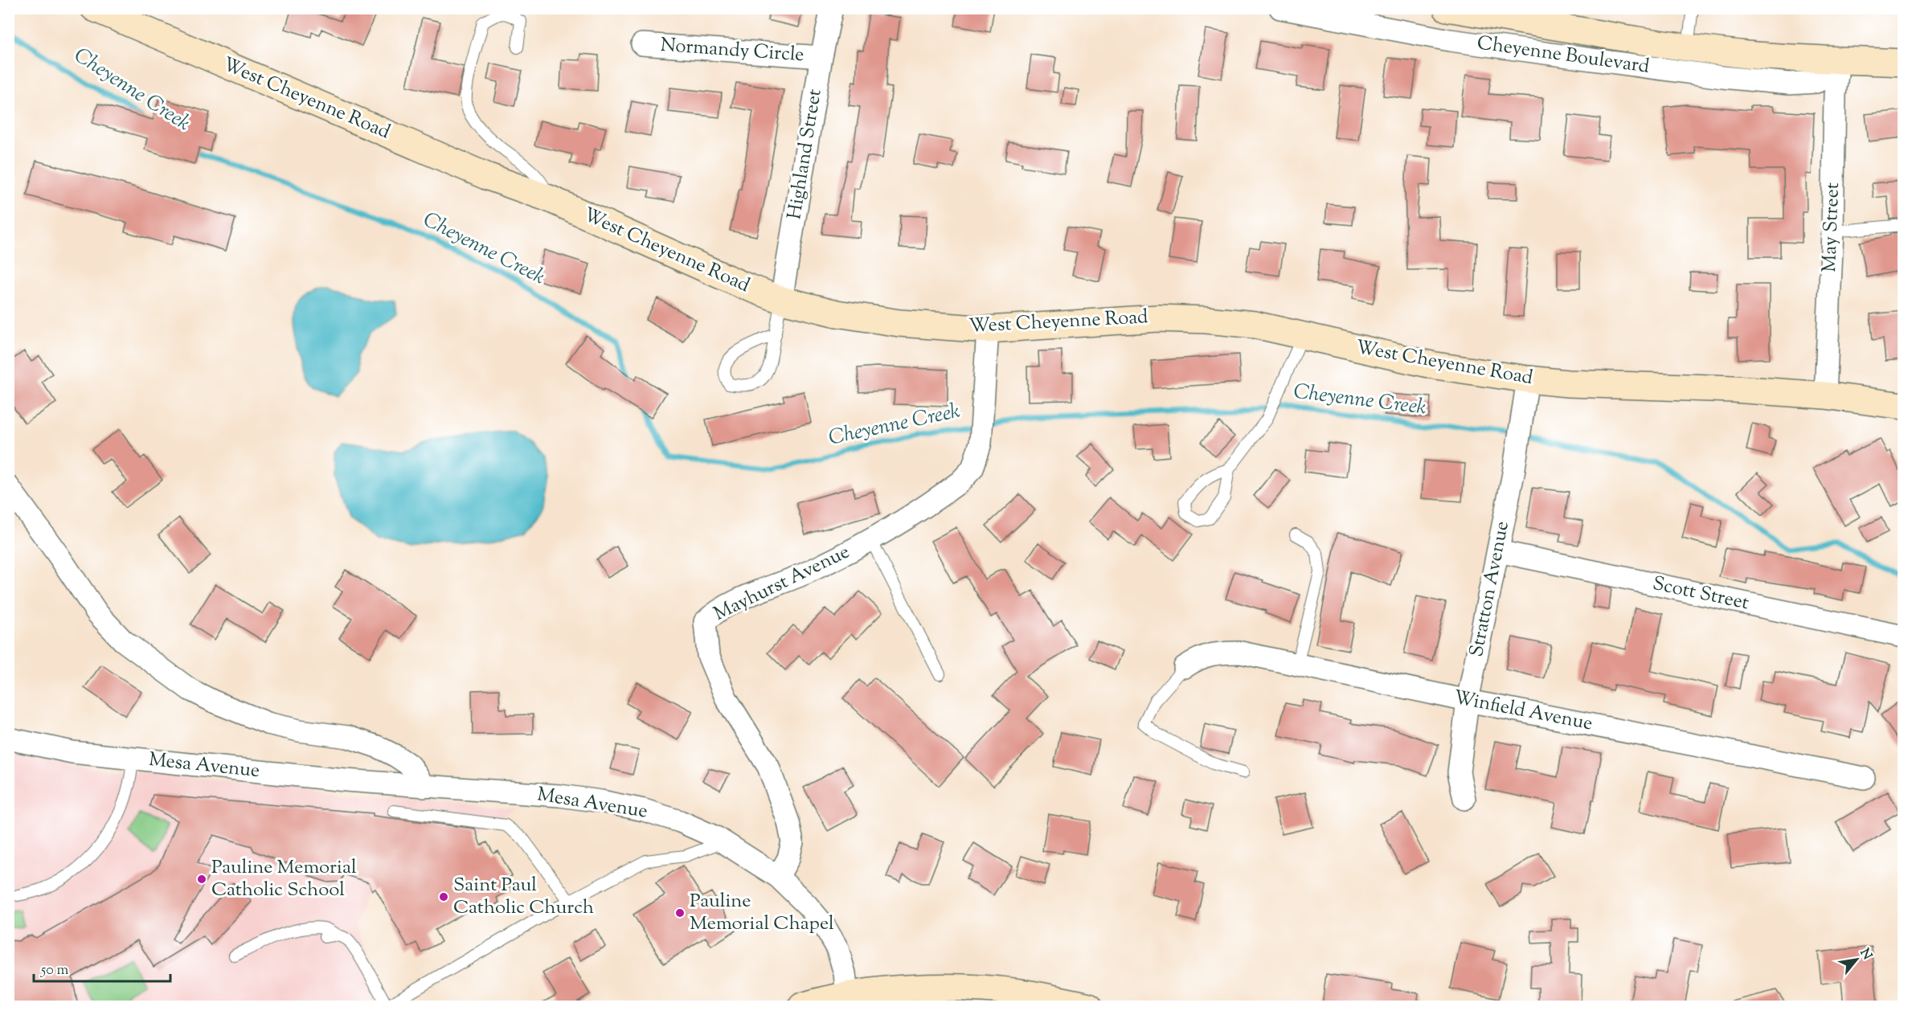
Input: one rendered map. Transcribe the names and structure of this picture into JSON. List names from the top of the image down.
{
  "streets": {
    "street": [
      "Normandy Circle",
      "Cheyenne Boulevard",
      "West Cheyenne Road",
      "Highland Street",
      "May Street",
      "Mayhurst Avenue",
      "Stratton Avenue",
      "Scott Street",
      "Winfield Avenue",
      "Mesa Avenue"
    ]
  },
  "crossings": [
    ["Normandy Circle", "Highland Street"],
    ["Cheyenne Boulevard", "May Street"],
    ["West Cheyenne Road", "Highland Street"],
    ["West Cheyenne Road", "May Street"],
    ["West Cheyenne Road", "Mayhurst Avenue"],
    ["West Cheyenne Road", "Stratton Avenue"],
    ["Mayhurst Avenue", "Mesa Avenue"],
    ["Stratton Avenue", "Scott Street"],
    ["Stratton Avenue", "Winfield Avenue"]
  ],
  "water": ["Cheyenne Creek"],
  "places": ["Pauline Memorial Catholic School", "Saint Paul Catholic Church", "Pauline Memorial Chapel"],
  "scale_bar": "50 m",
  "north": "top right"
}
